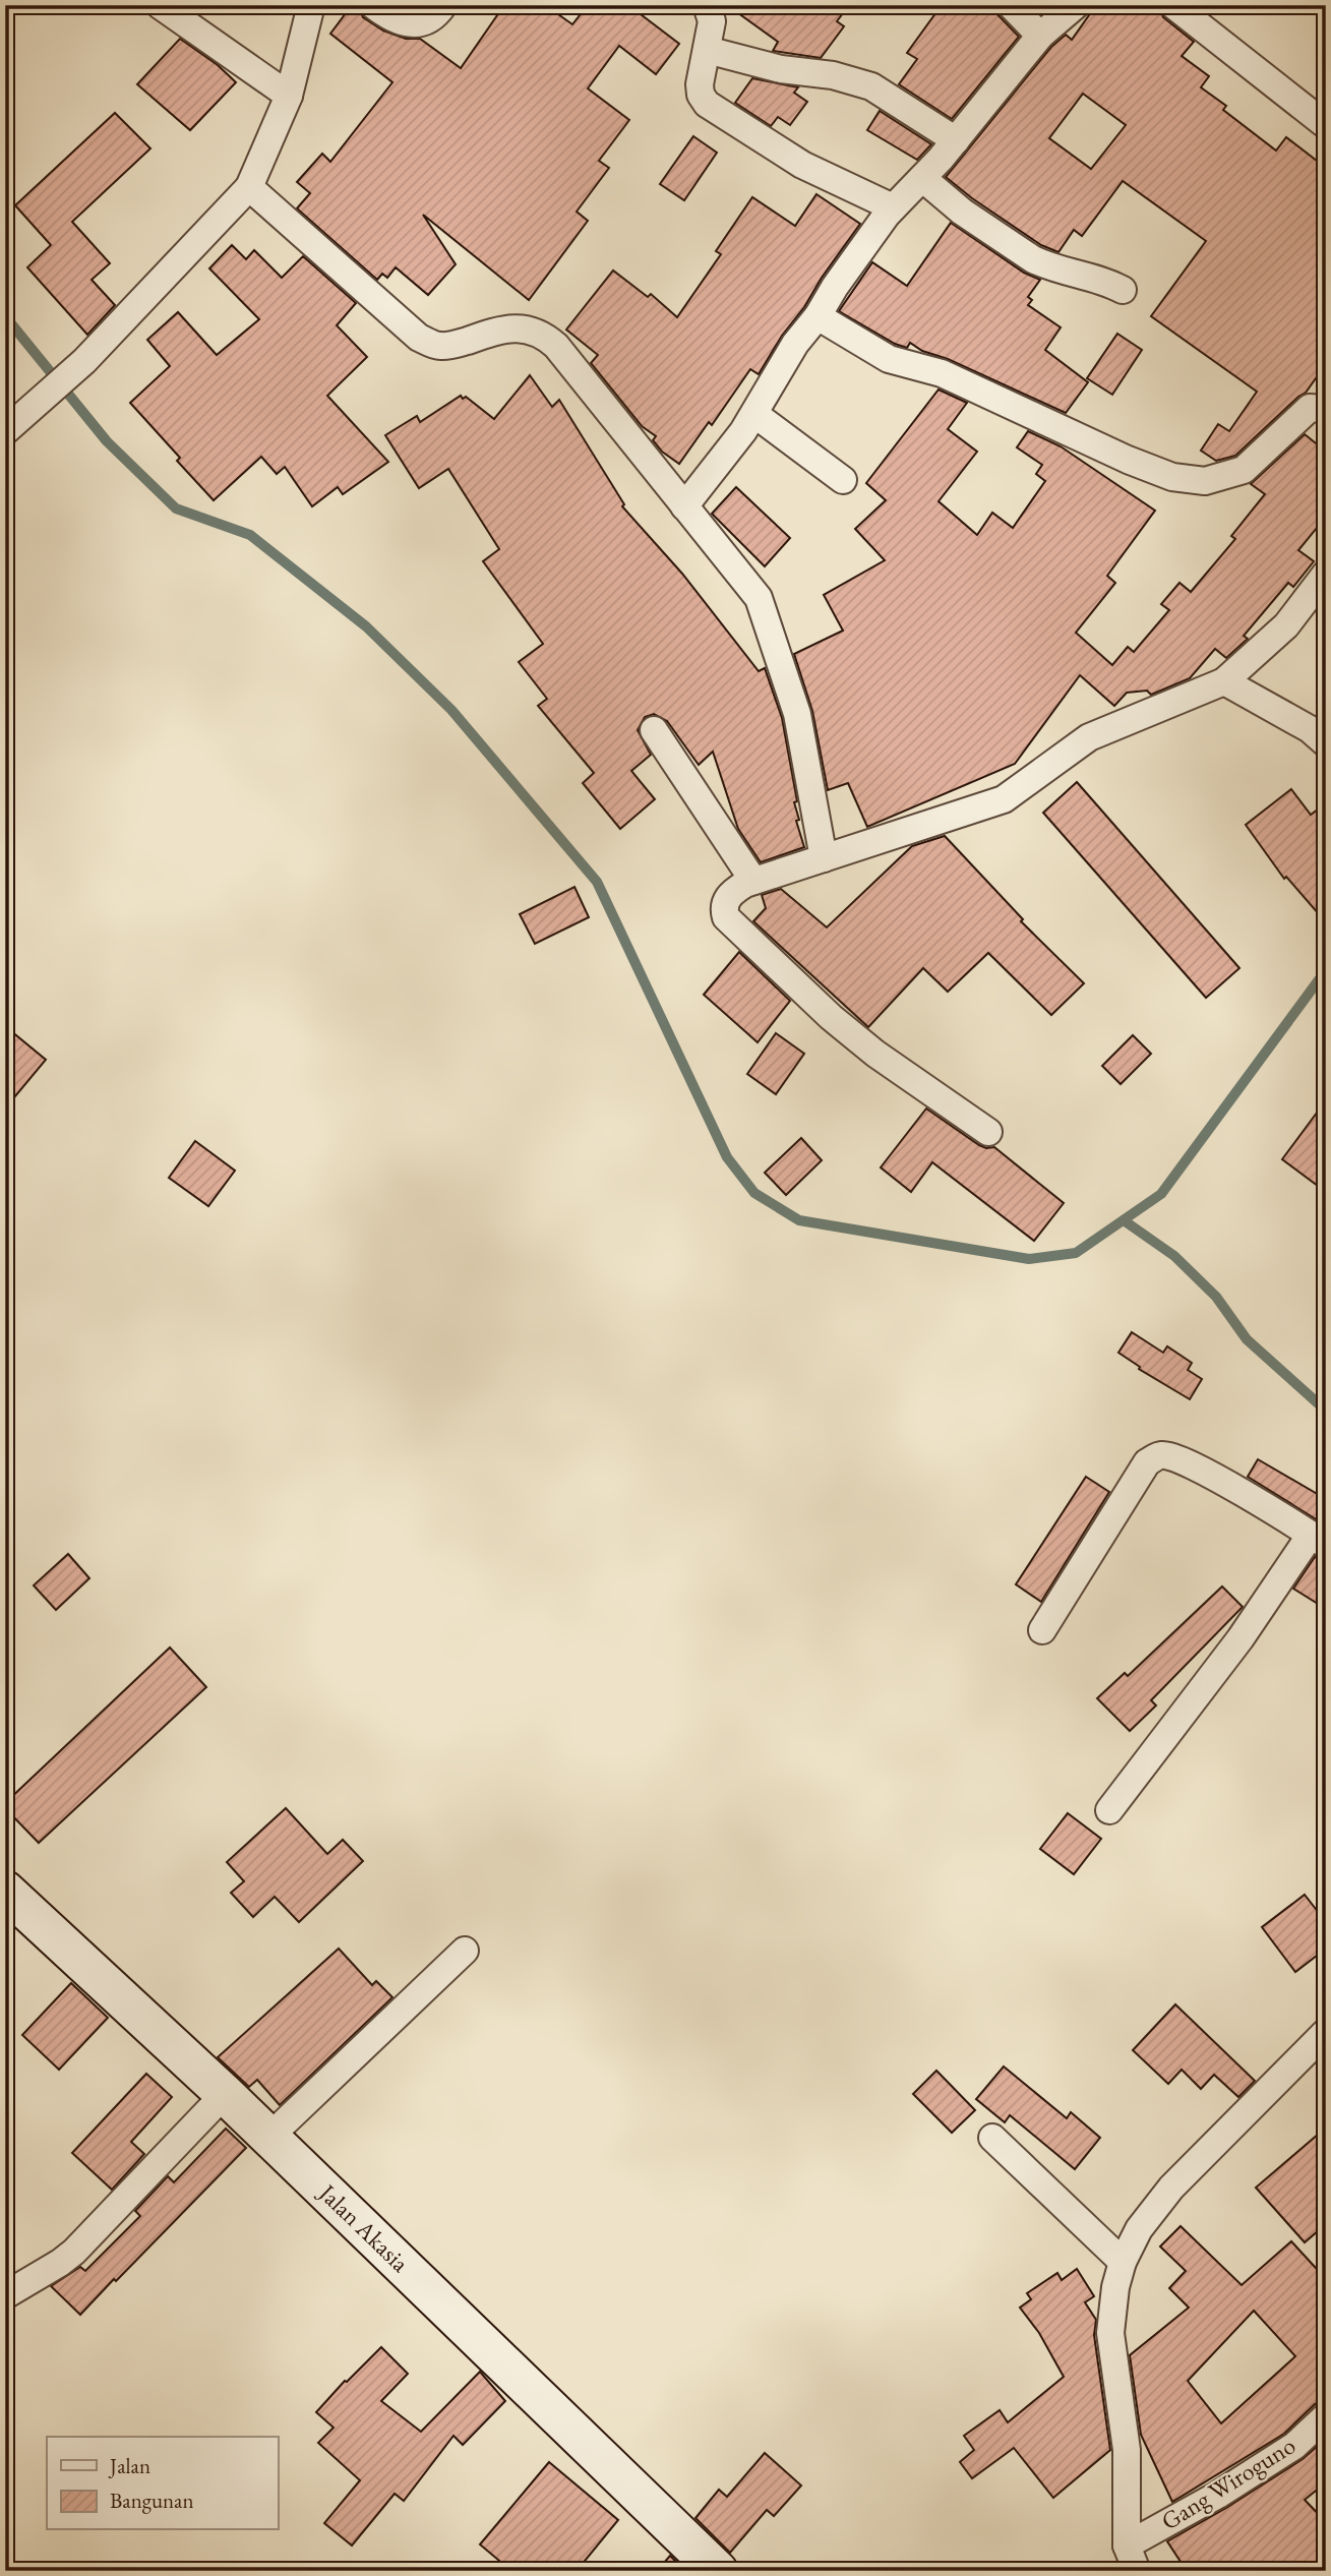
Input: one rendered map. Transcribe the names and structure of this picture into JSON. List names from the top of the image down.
{
  "streets": {
    "street": ["Jalan Akasia", "Gang Wiroguno"]
  },
  "legend": ["Jalan", "Bangunan"]
}
